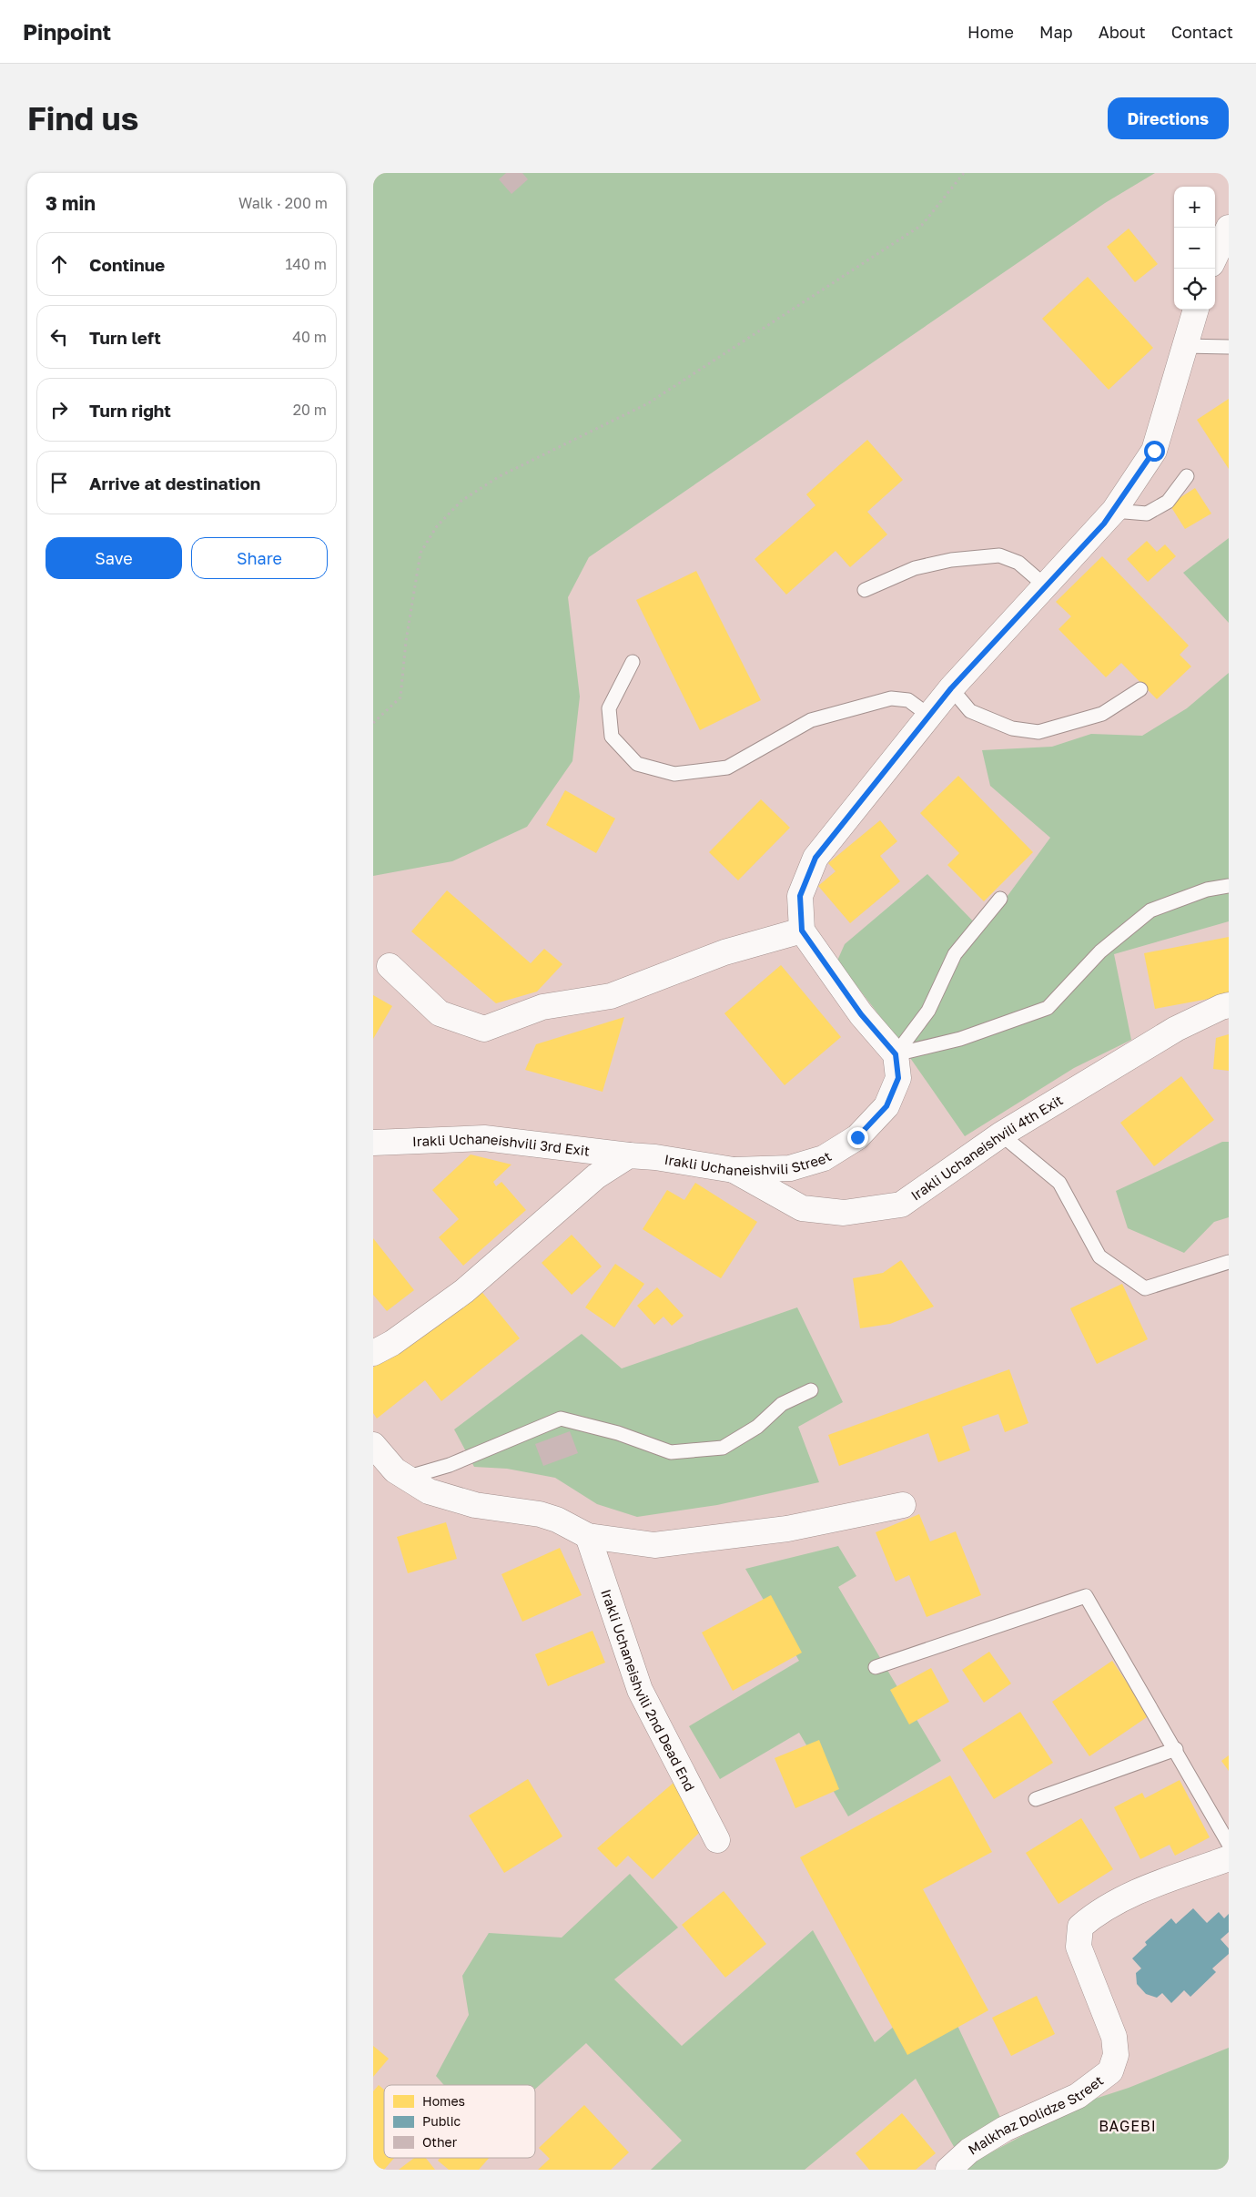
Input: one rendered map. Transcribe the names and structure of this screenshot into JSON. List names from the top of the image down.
{
  "streets": {
    "street": [
      "Irakli Uchaneishvili 3rd Exit",
      "Irakli Uchaneishvili 4th Exit",
      "Irakli Uchaneishvili Street",
      "Irakli Uchaneishvili 2nd Dead End",
      "Malkhaz Dolidze Street"
    ]
  },
  "crossings": [
    ["Irakli Uchaneishvili 3rd Exit", "Irakli Uchaneishvili Street"],
    ["Irakli Uchaneishvili 4th Exit", "Irakli Uchaneishvili Street"]
  ],
  "districts": ["BAGEBI"],
  "legend": ["Homes", "Public", "Other"],
  "page": {
    "header": "Pinpoint",
    "nav": [
      "Home",
      "Map",
      "About",
      "Contact"
    ],
    "buttons": [
      "Directions",
      ["Save", "Share"]
    ],
    "title": "Find us",
    "heading": ["3 min", "Walk · 200 m"],
    "map_buttons": ["+", "−"],
    "list": [
      ["Continue", "140 m"],
      ["Turn left", "40 m"],
      ["Turn right", "20 m"],
      "Arrive at destination"
    ]
  }
}
